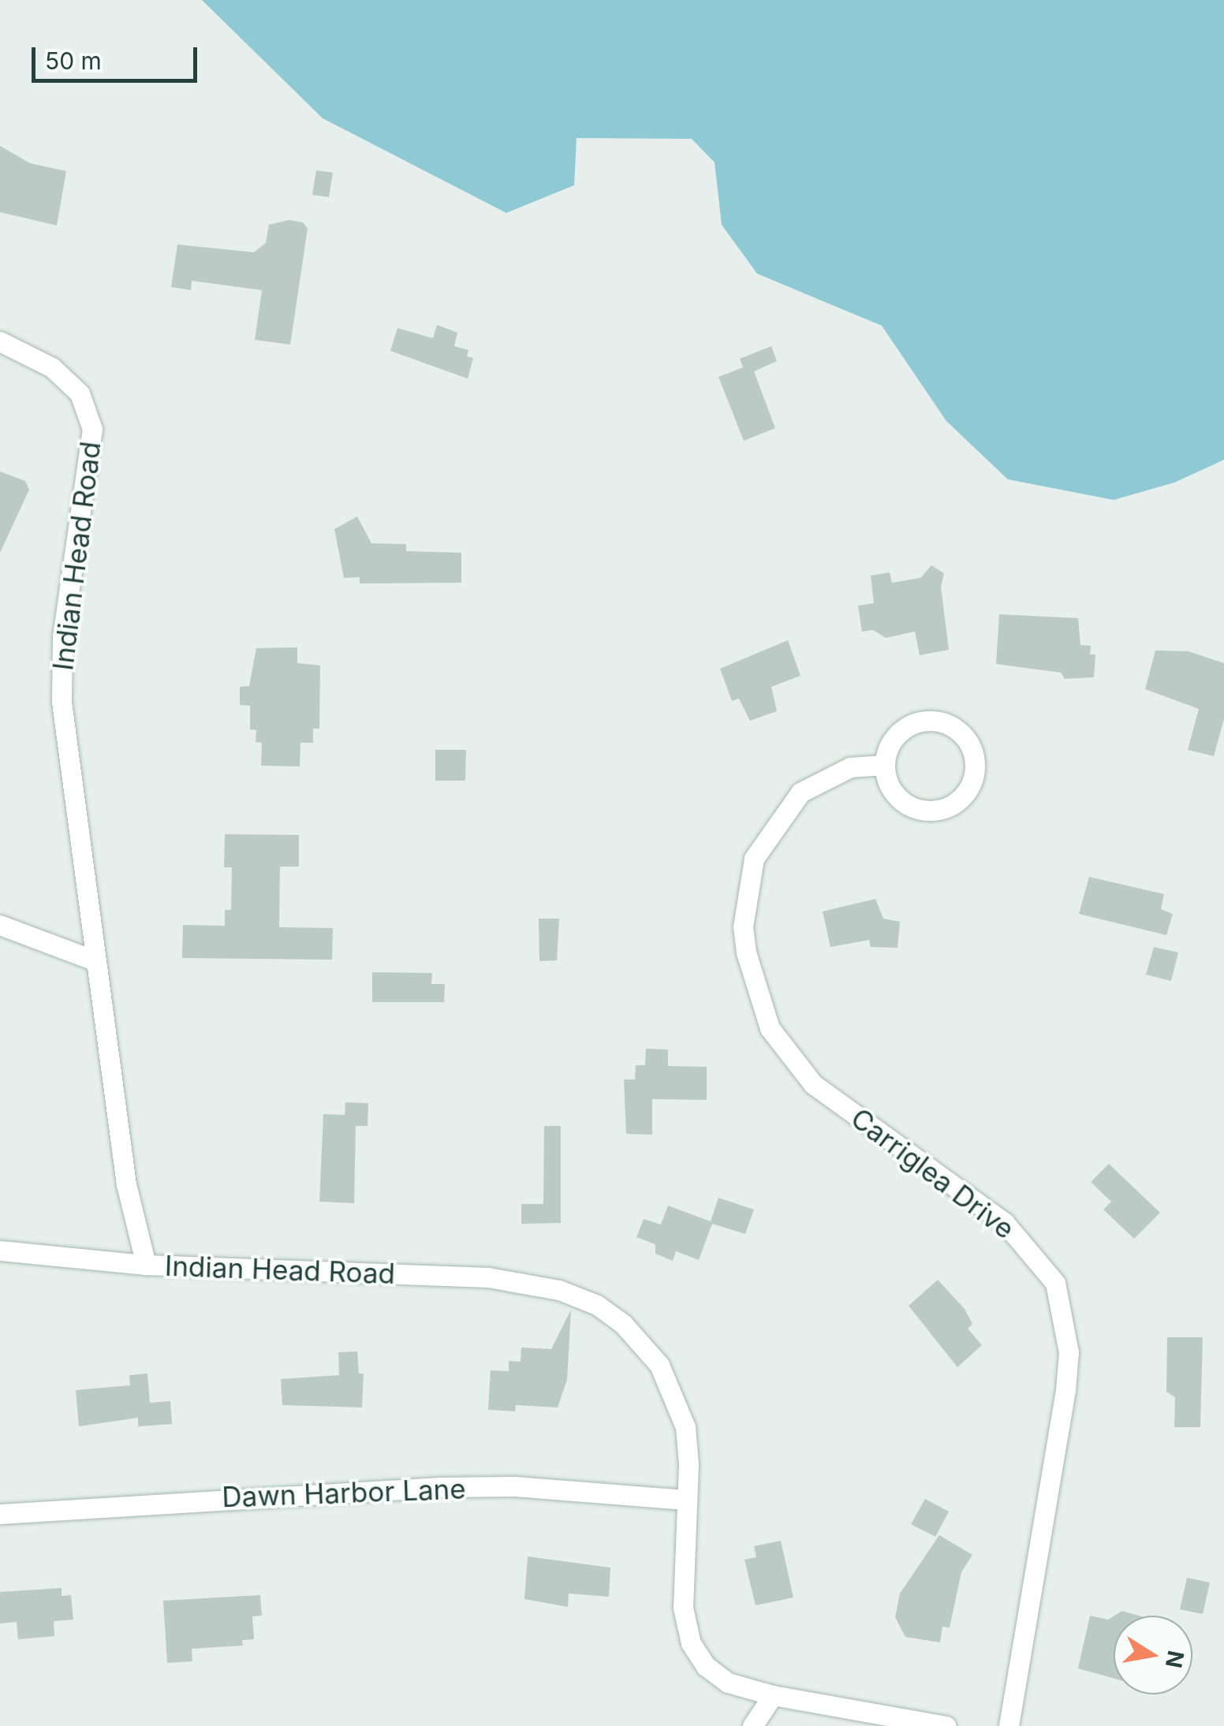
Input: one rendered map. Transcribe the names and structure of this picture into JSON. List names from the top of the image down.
{
  "streets": {
    "street": ["Indian Head Road", "Carriglea Drive", "Dawn Harbor Lane"]
  },
  "crossings": [
    ["Indian Head Road", "Dawn Harbor Lane"]
  ],
  "scale_bar": "50 m",
  "north": "right"
}
